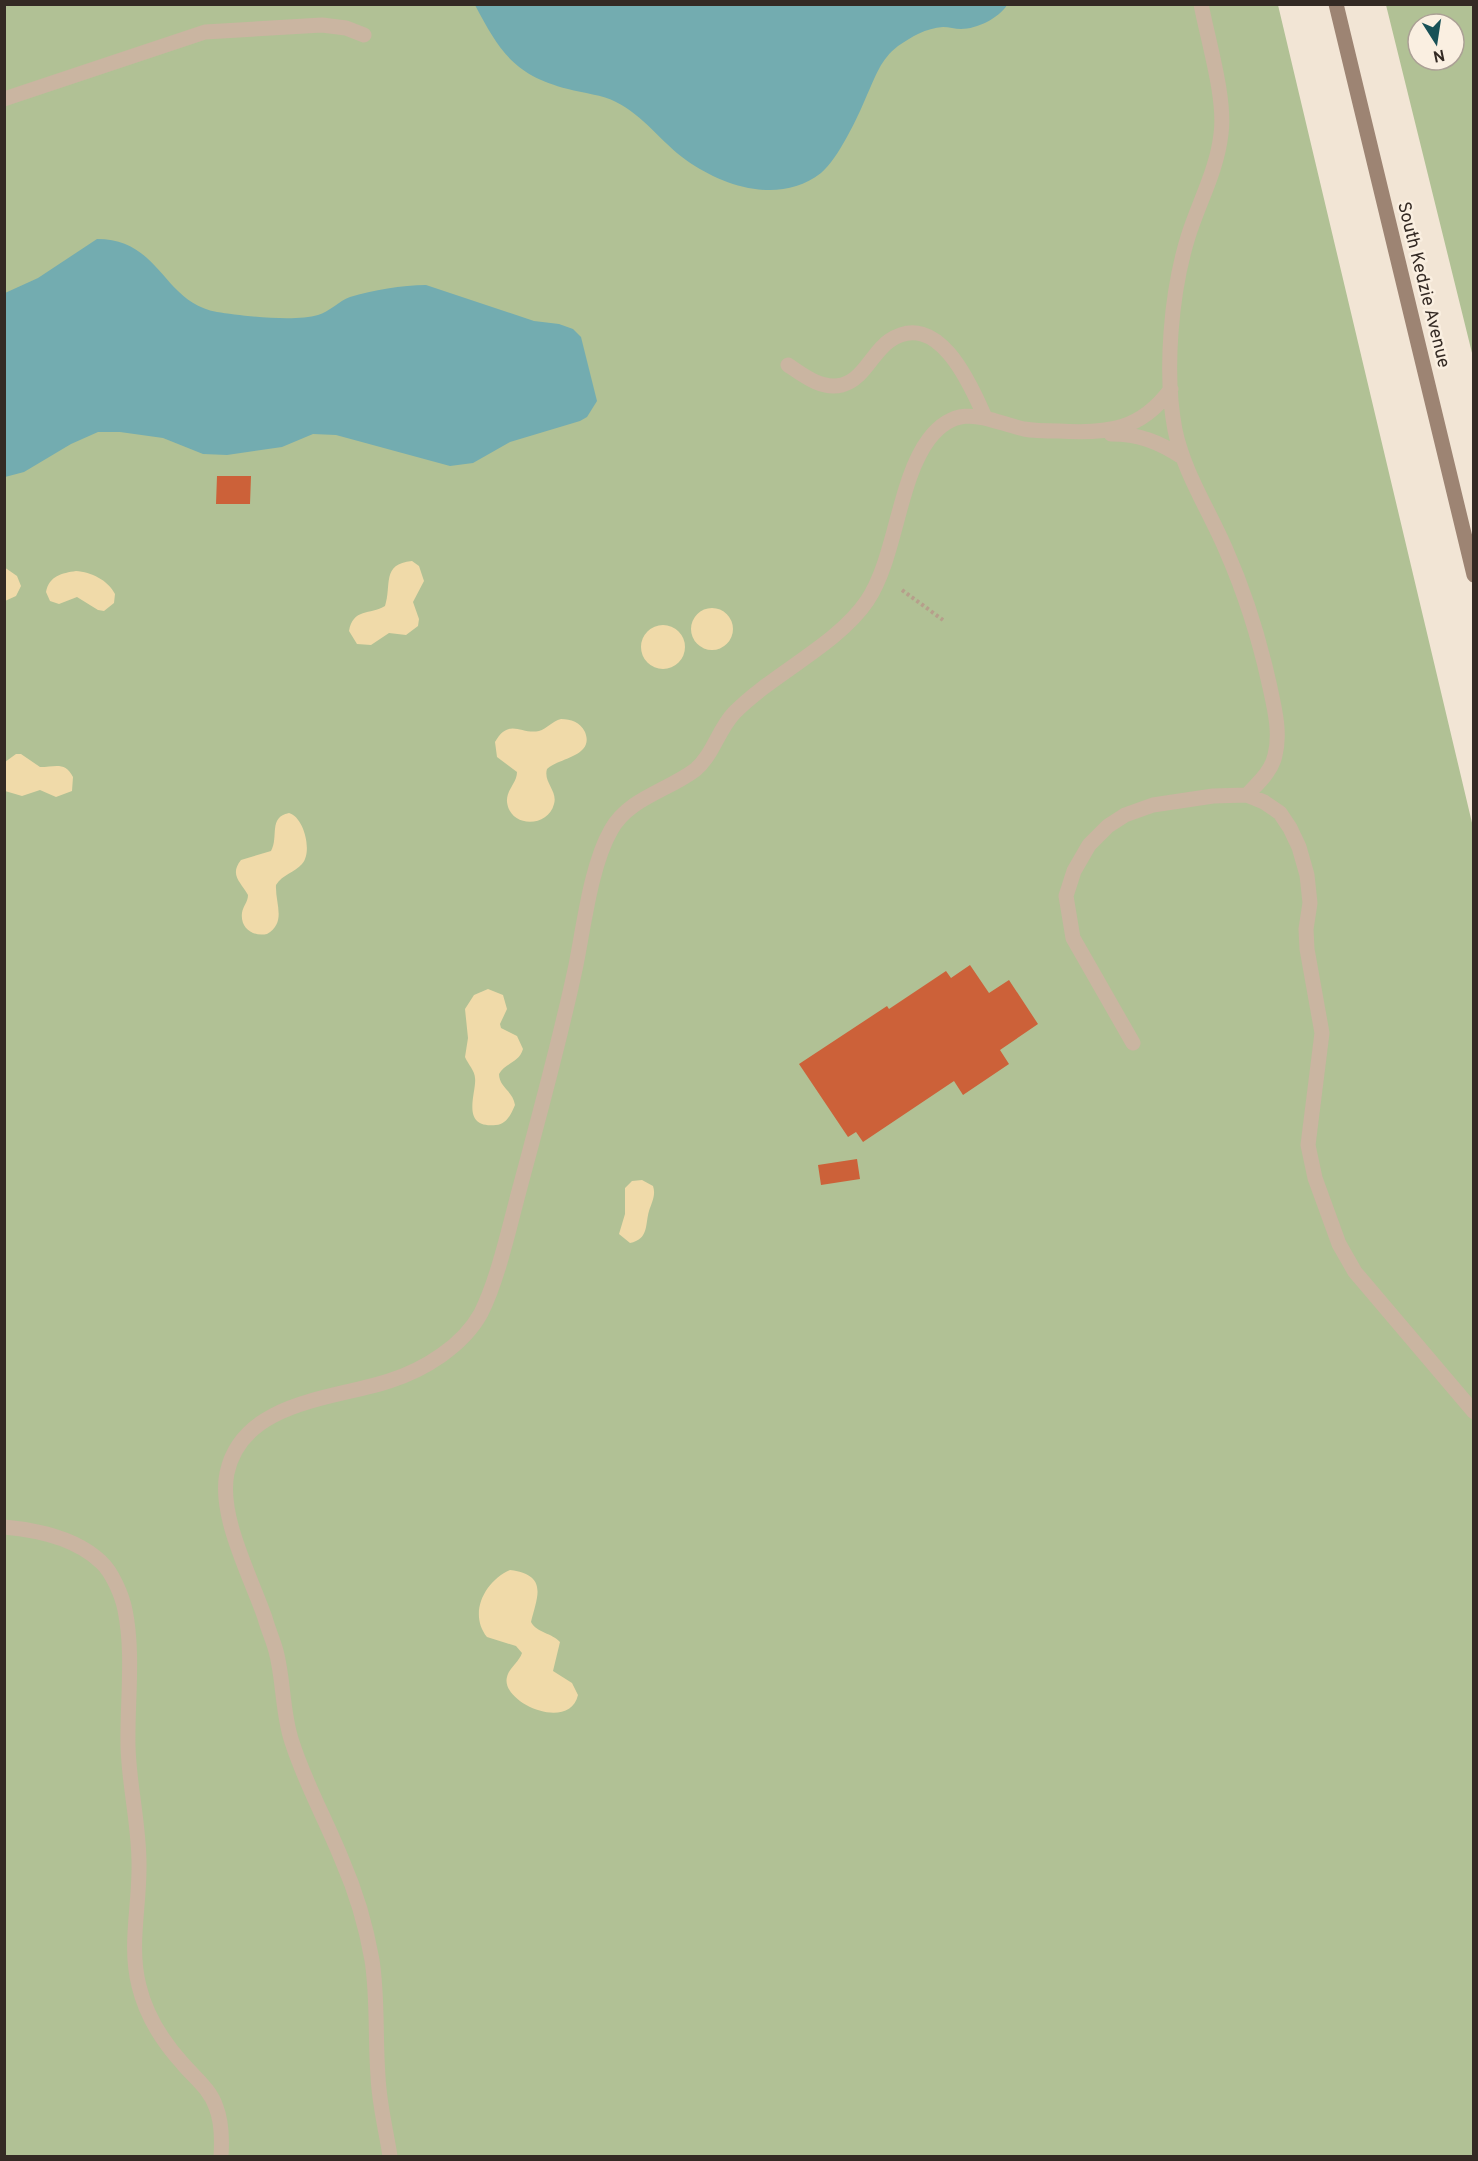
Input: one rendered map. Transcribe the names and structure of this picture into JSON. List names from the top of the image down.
{
  "streets": {
    "main road": ["South Kedzie Avenue"]
  },
  "north": "bottom"
}
